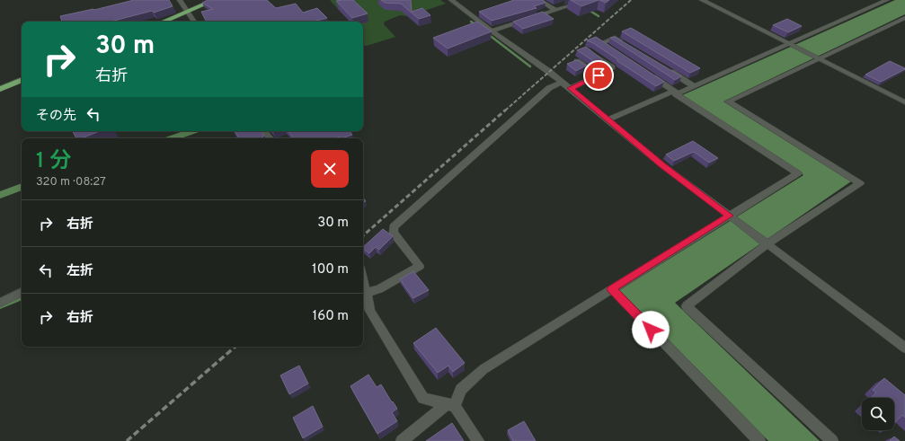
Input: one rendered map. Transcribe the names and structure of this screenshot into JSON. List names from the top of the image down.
{
  "page": {
    "turn": ["30 m", "右折"],
    "then": "その先",
    "heading": ["1 分", "320 m · 08:27"],
    "list": [
      {
        "name": "右折",
        "value": "30 m"
      },
      {
        "name": "左折",
        "value": "100 m"
      },
      {
        "name": "右折",
        "value": "160 m"
      }
    ]
  }
}
